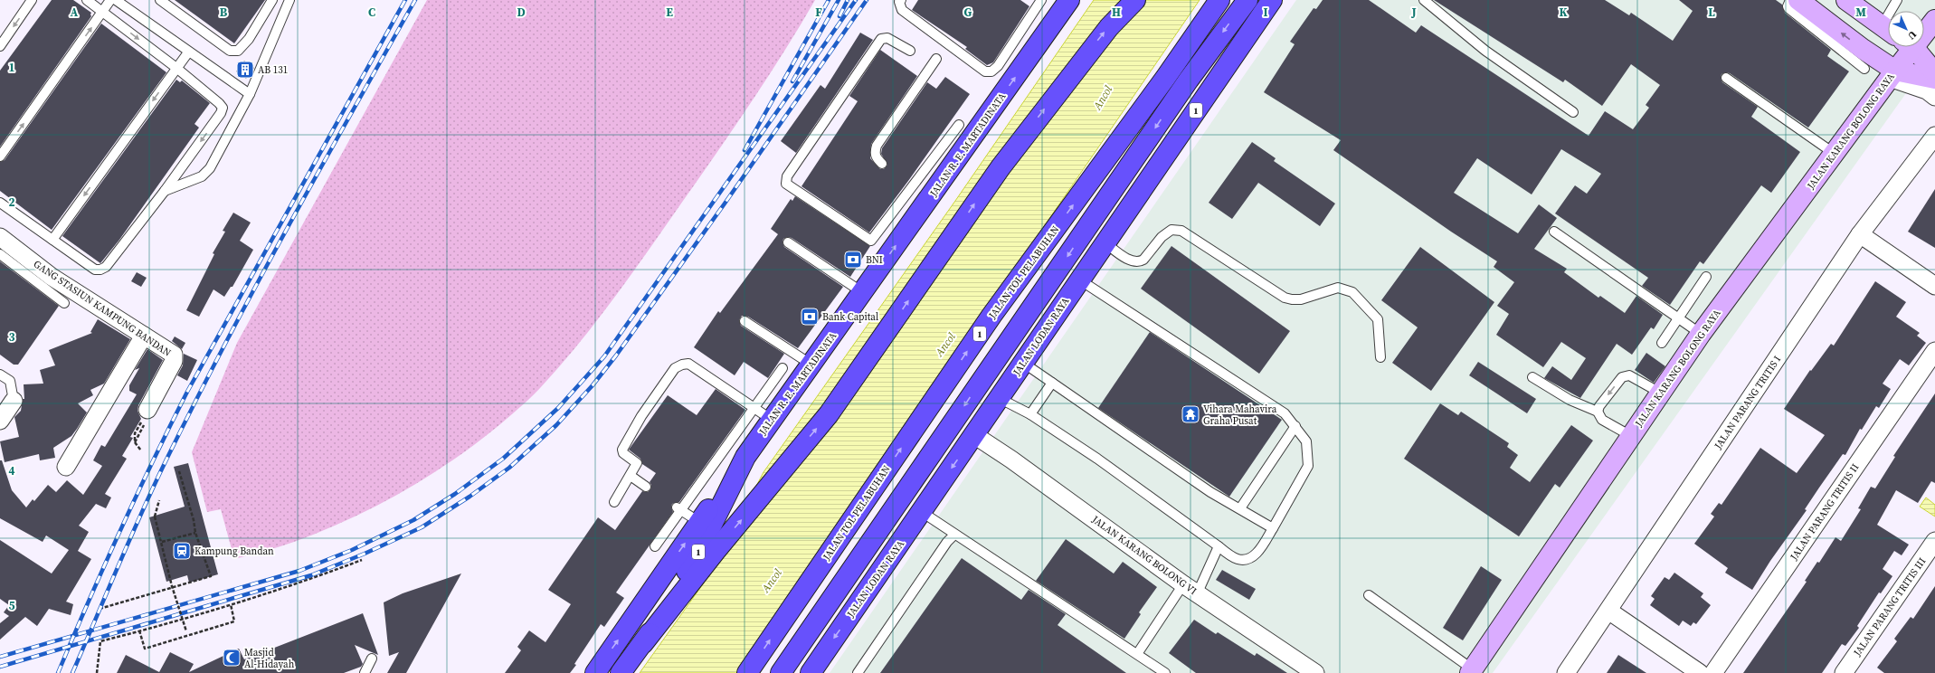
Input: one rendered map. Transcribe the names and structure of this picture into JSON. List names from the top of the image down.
{
  "streets": {
    "highway": [
      "1",
      "JALAN R. E. MARTADINATA",
      "JALAN TOL PELABUHAN",
      "JALAN LODAN RAYA"
    ],
    "street": [
      "JALAN KARANG BOLONG RAYA",
      "GANG STASIUN KAMPUNG BANDAN",
      "JALAN PARANG TRITIS I",
      "JALAN PARANG TRITIS II",
      "JALAN KARANG BOLONG VI",
      "JALAN PARANG TRITIS III"
    ]
  },
  "crossings": [
    ["JALAN LODAN RAYA", "JALAN KARANG BOLONG VI"]
  ],
  "water": ["Ancol"],
  "places": {
    "building": ["AB 131"],
    "bank": ["BNI", "Bank Capital"],
    "temple": ["Vihara Mahavira Graha Pusat"],
    "station": ["Kampung Bandan"],
    "mosque": ["Masjid Al-Hidayah"]
  },
  "north": "bottom right",
  "grid": {
    "columns": [
      "A",
      "B",
      "C",
      "D",
      "E",
      "F",
      "G",
      "H",
      "I",
      "J",
      "K",
      "L",
      "M"
    ],
    "rows": [
      "1",
      "2",
      "3",
      "4",
      "5"
    ]
  }
}
